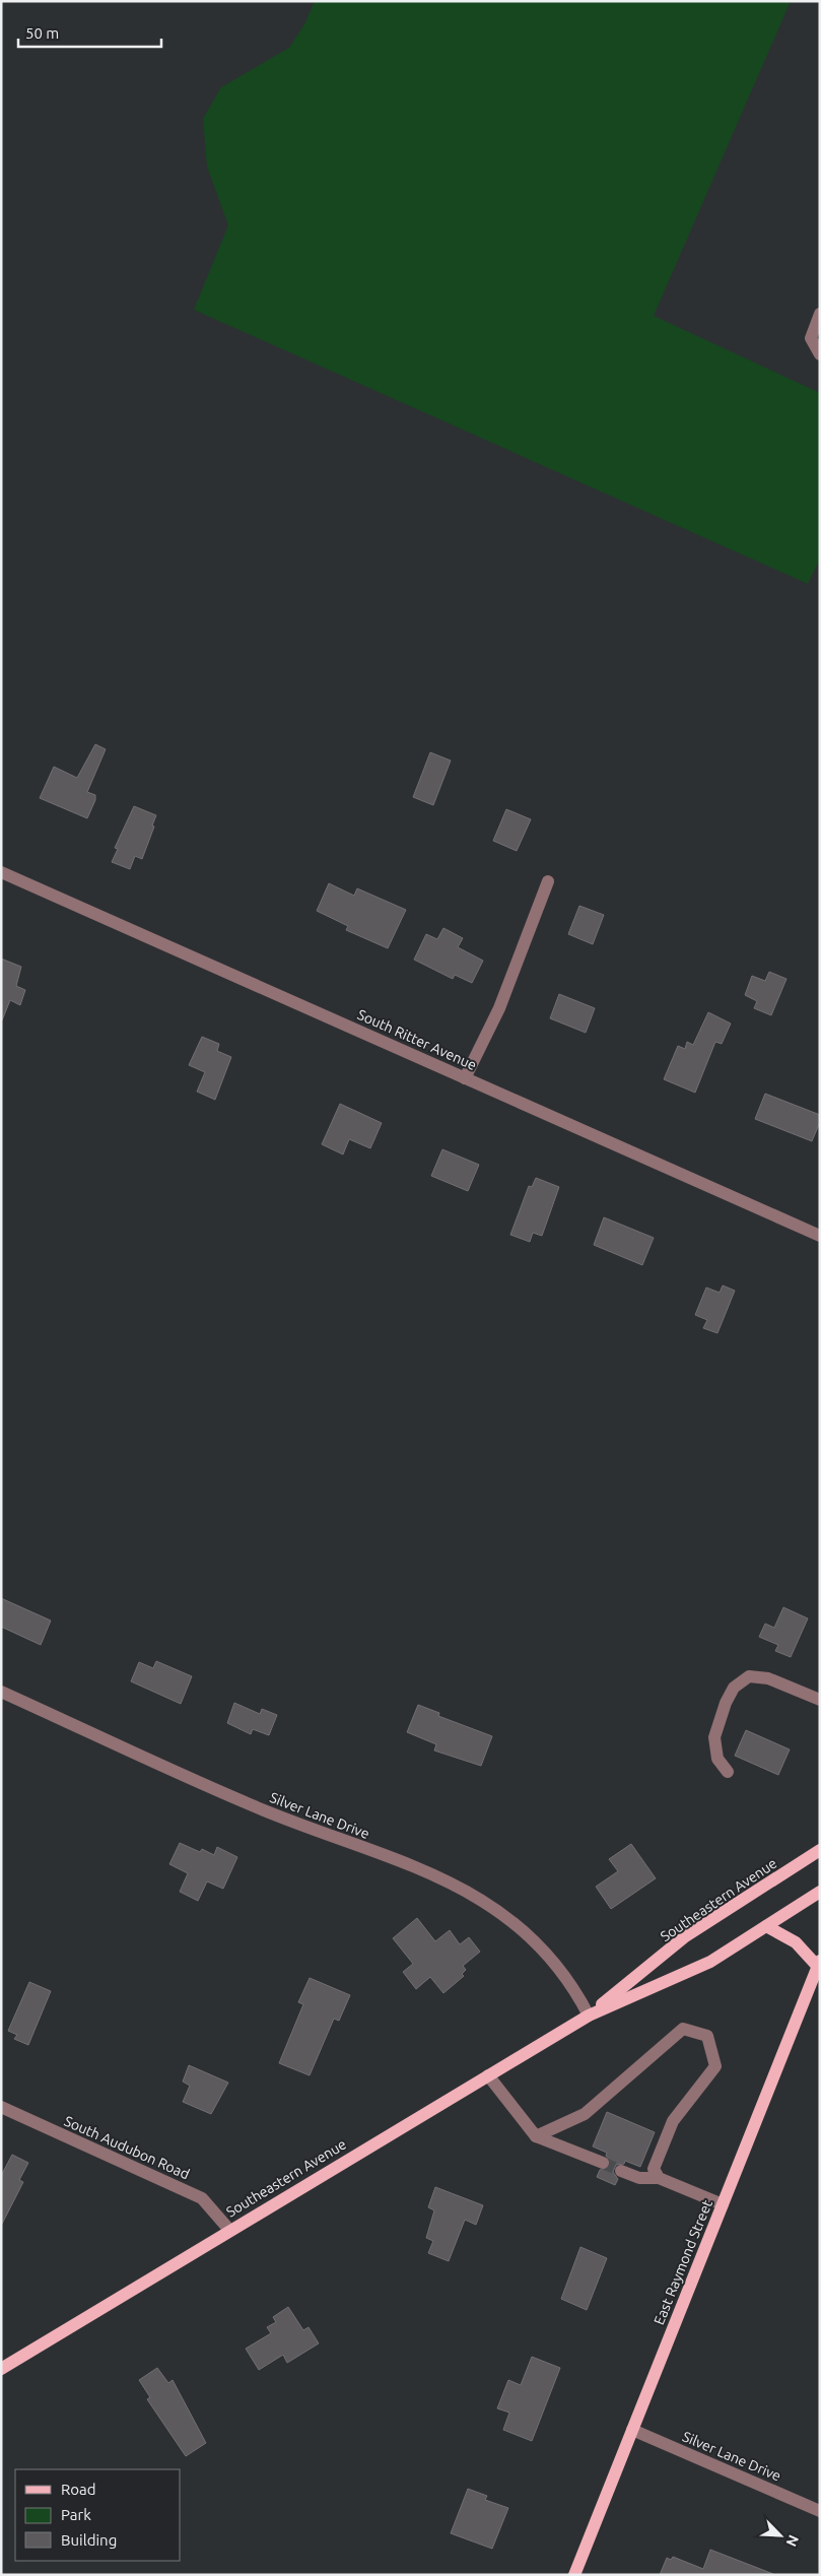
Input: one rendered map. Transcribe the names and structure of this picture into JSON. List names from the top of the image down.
{
  "streets": {
    "main road": ["Southeastern Avenue", "East Raymond Street"],
    "street": ["South Ritter Avenue", "Silver Lane Drive", "South Audubon Road"]
  },
  "crossings": [
    ["Silver Lane Drive", "Southeastern Avenue"],
    ["Silver Lane Drive", "East Raymond Street"],
    ["Southeastern Avenue", "South Audubon Road"]
  ],
  "legend": ["Road", "Park", "Building"],
  "scale_bar": "50 m",
  "north": "bottom right"
}
